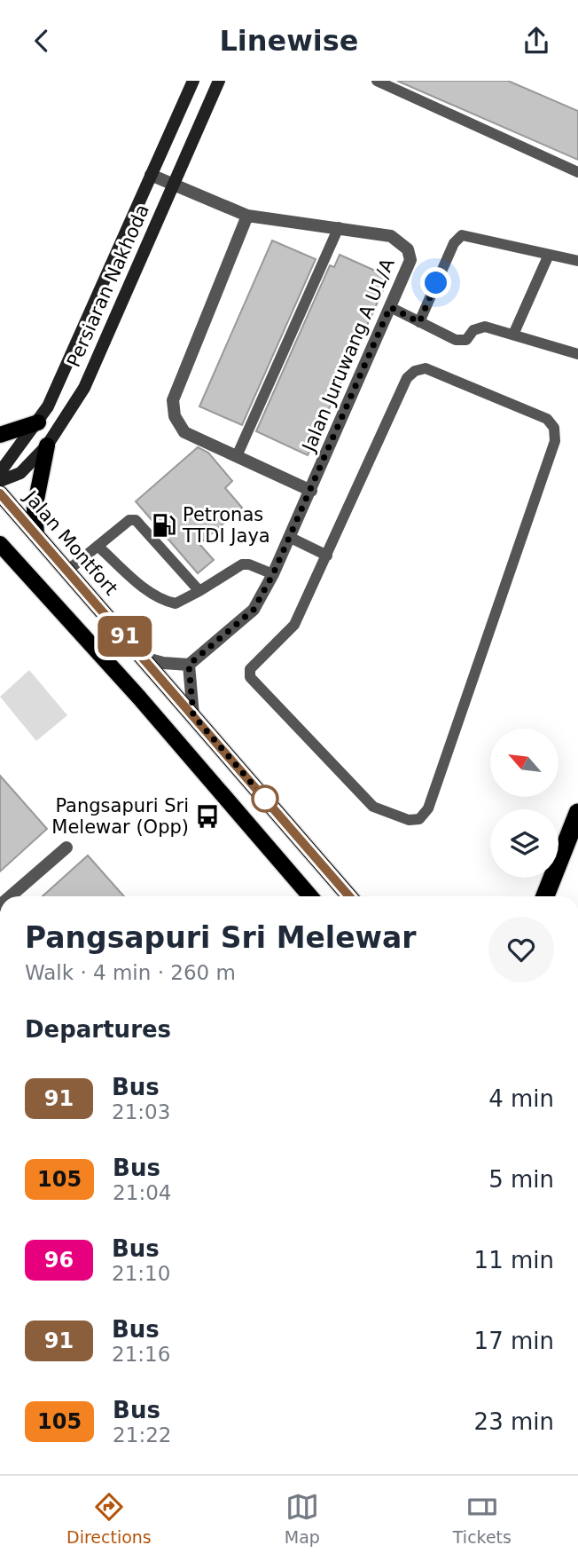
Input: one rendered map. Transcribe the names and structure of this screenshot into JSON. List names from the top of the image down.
{
  "streets": {
    "main road": ["Jalan Montfort"],
    "street": ["Persiaran Nakhoda", "Jalan Juruwang A U1/A"]
  },
  "crossings": [
    ["Persiaran Nakhoda", "Jalan Juruwang A U1/A"]
  ],
  "places": {
    "fuel station": ["Petronas TTDI Jaya"],
    "bus stop": ["Pangsapuri Sri Melewar (Opp)"]
  },
  "lines": ["bus line 91"],
  "north": "top left",
  "page": {
    "header": "Linewise",
    "on_map": "91",
    "heading": [
      ["Pangsapuri Sri Melewar", "Walk · 4 min · 260 m"],
      "Departures"
    ],
    "list": [
      {
        "mark": "91",
        "name": "Bus",
        "note": "21:03",
        "value": "4 min"
      },
      {
        "mark": "105",
        "name": "Bus",
        "note": "21:04",
        "value": "5 min"
      },
      {
        "mark": "96",
        "name": "Bus",
        "note": "21:10",
        "value": "11 min"
      },
      {
        "mark": "91",
        "name": "Bus",
        "note": "21:16",
        "value": "17 min"
      },
      {
        "mark": "105",
        "name": "Bus",
        "note": "21:22",
        "value": "23 min"
      }
    ],
    "tabs": ["Directions", "Map", "Tickets"]
  }
}
